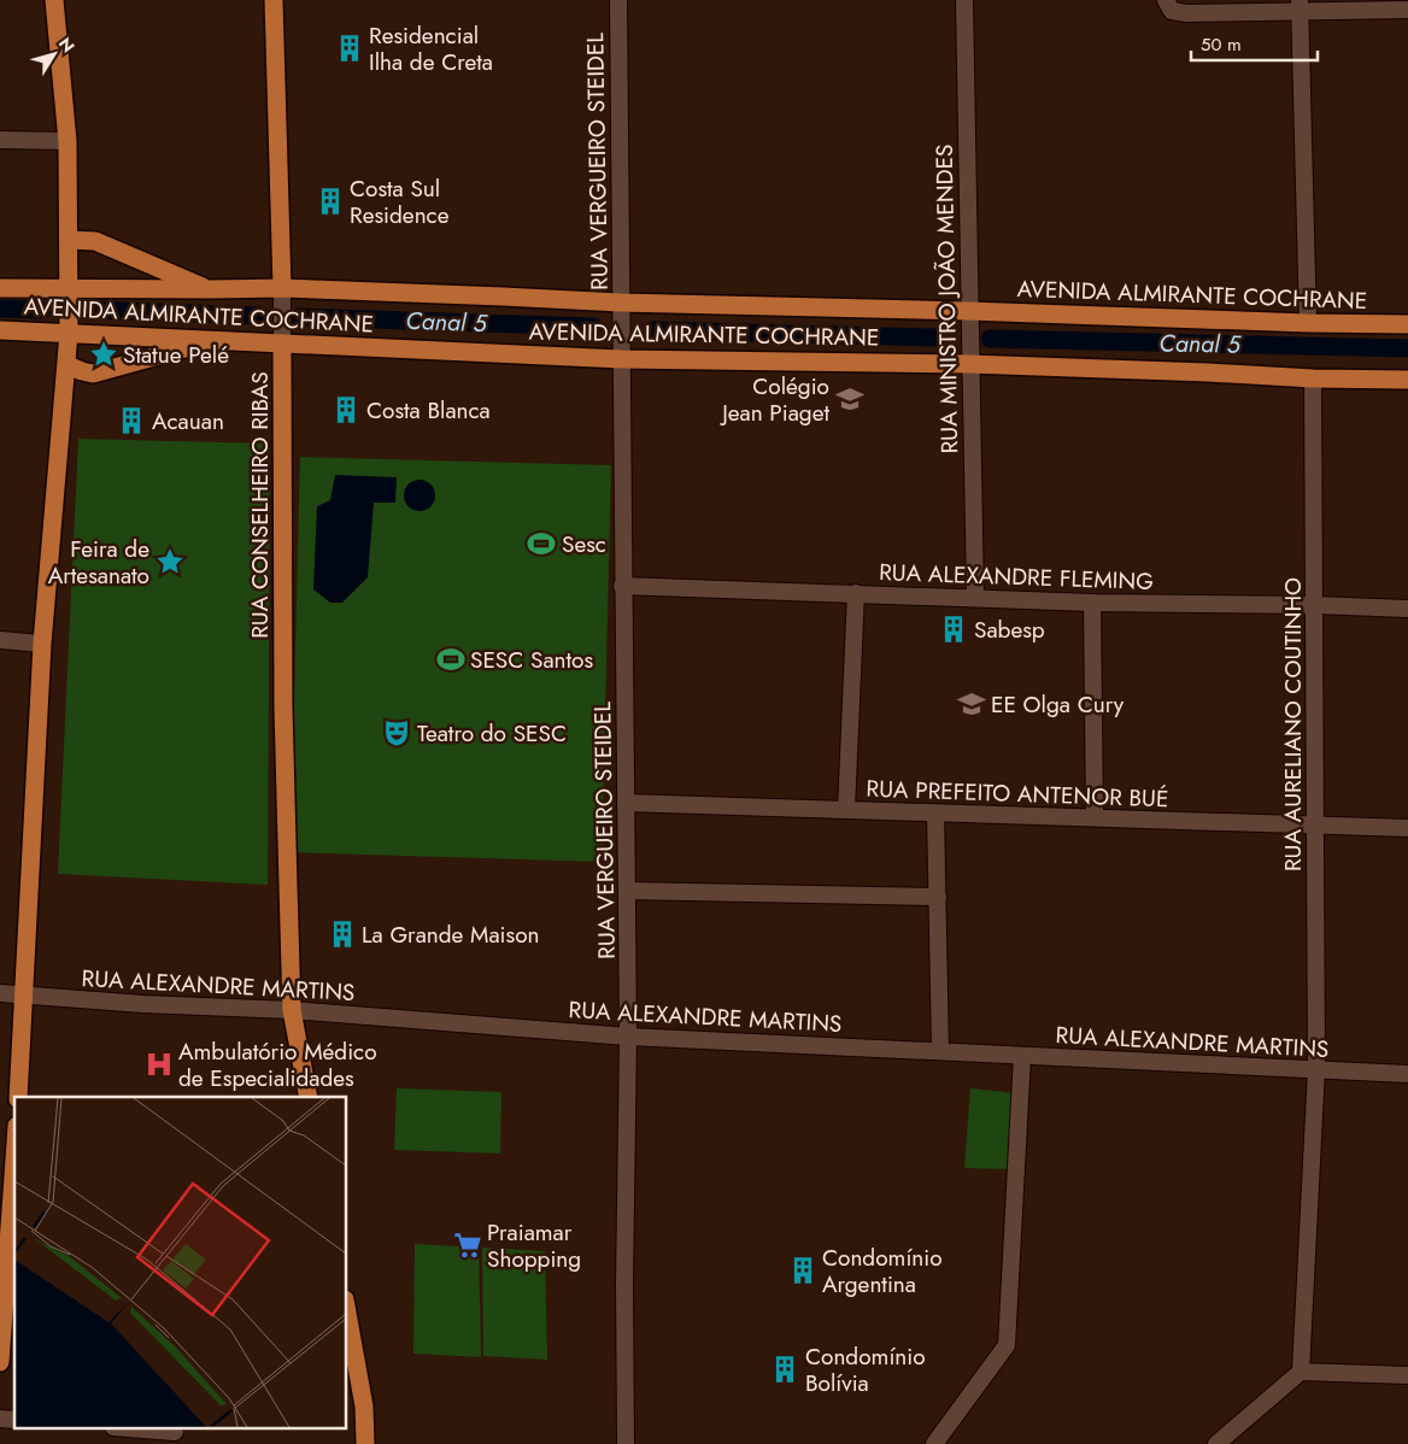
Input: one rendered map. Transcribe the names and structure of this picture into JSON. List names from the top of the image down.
{
  "streets": {
    "main road": ["AVENIDA ALMIRANTE COCHRANE", "RUA CONSELHEIRO RIBAS"],
    "street": [
      "RUA VERGUEIRO STEIDEL",
      "RUA MINISTRO JOÃO MENDES",
      "RUA ALEXANDRE FLEMING",
      "RUA AURELIANO COUTINHO",
      "RUA PREFEITO ANTENOR BUÉ",
      "RUA ALEXANDRE MARTINS"
    ]
  },
  "crossings": [
    ["RUA VERGUEIRO STEIDEL", "AVENIDA ALMIRANTE COCHRANE"],
    ["RUA VERGUEIRO STEIDEL", "RUA ALEXANDRE FLEMING"],
    ["RUA VERGUEIRO STEIDEL", "RUA PREFEITO ANTENOR BUÉ"],
    ["RUA VERGUEIRO STEIDEL", "RUA ALEXANDRE MARTINS"],
    ["AVENIDA ALMIRANTE COCHRANE", "RUA MINISTRO JOÃO MENDES"],
    ["AVENIDA ALMIRANTE COCHRANE", "RUA CONSELHEIRO RIBAS"],
    ["AVENIDA ALMIRANTE COCHRANE", "RUA AURELIANO COUTINHO"],
    ["RUA MINISTRO JOÃO MENDES", "RUA ALEXANDRE FLEMING"],
    ["RUA CONSELHEIRO RIBAS", "RUA ALEXANDRE MARTINS"],
    ["RUA ALEXANDRE FLEMING", "RUA AURELIANO COUTINHO"],
    ["RUA AURELIANO COUTINHO", "RUA PREFEITO ANTENOR BUÉ"],
    ["RUA AURELIANO COUTINHO", "RUA ALEXANDRE MARTINS"]
  ],
  "water": ["Canal 5"],
  "places": {
    "building": [
      "Residencial Ilha de Creta",
      "Costa Sul Residence",
      "Costa Blanca",
      "Acauan",
      "Sabesp",
      "La Grande Maison",
      "Condomínio Argentina",
      "Condomínio Bolívia"
    ],
    "place": ["Statue Pelé", "Feira de Artesanato"],
    "school or university": ["Colégio Jean Piaget", "EE Olga Cury"],
    "sports": ["Sesc", "SESC Santos"],
    "theatre": ["Teatro do SESC"],
    "hospital": ["Ambulatório Médico de Especialidades"],
    "supermarket": ["Praiamar Shopping"]
  },
  "scale_bar": "50 m",
  "north": "top right"
}
